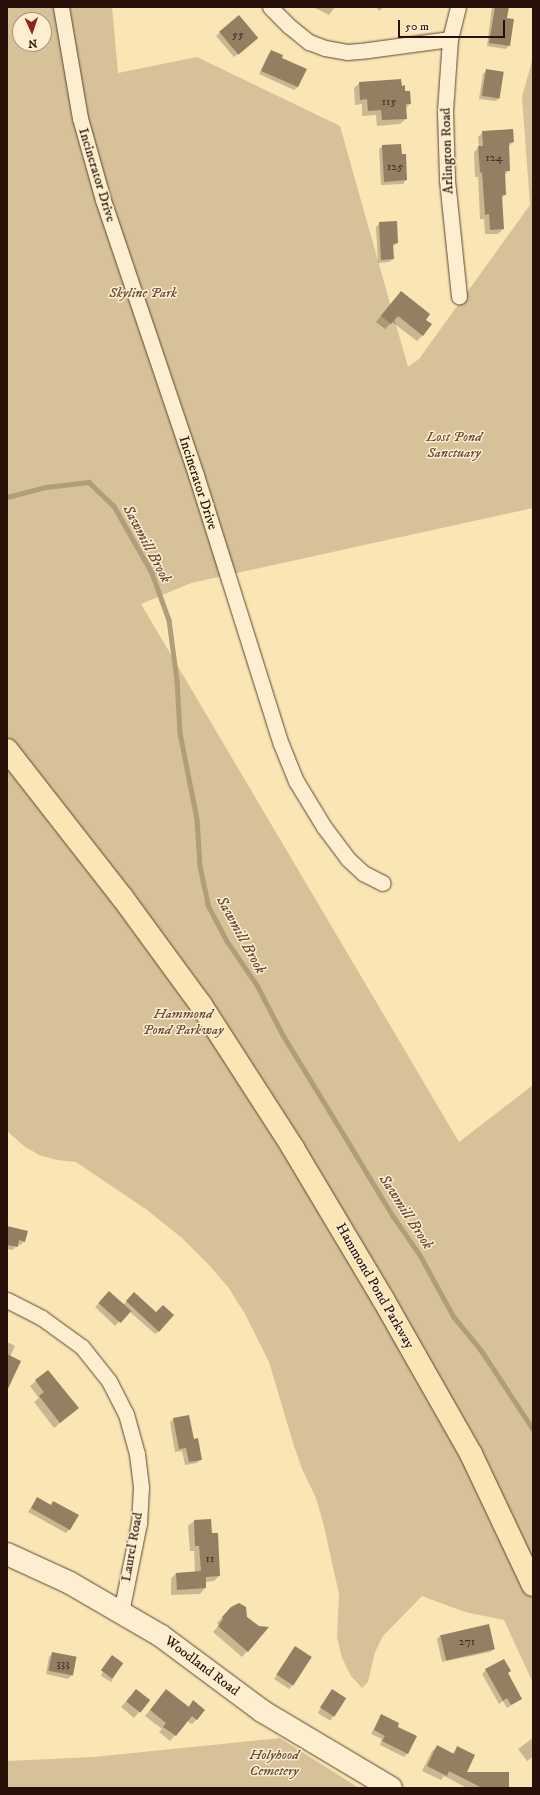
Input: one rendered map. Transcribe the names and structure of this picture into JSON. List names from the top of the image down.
{
  "streets": {
    "main road": ["Hammond Pond Parkway"],
    "street": [
      "Arlington Road",
      "Incinerator Drive",
      "Laurel Road",
      "Woodland Road"
    ]
  },
  "crossings": [
    ["Laurel Road", "Woodland Road"]
  ],
  "water": ["Sawmill Brook"],
  "parks": [
    "Skyline Park",
    "Lost Pond Sanctuary",
    "Hammond Pond Parkway",
    "Holyhood Cemetery"
  ],
  "house_numbers": [
    "55",
    "115",
    "124",
    "125",
    "11",
    "271",
    "333"
  ],
  "scale_bar": "50 m",
  "north": "bottom"
}
